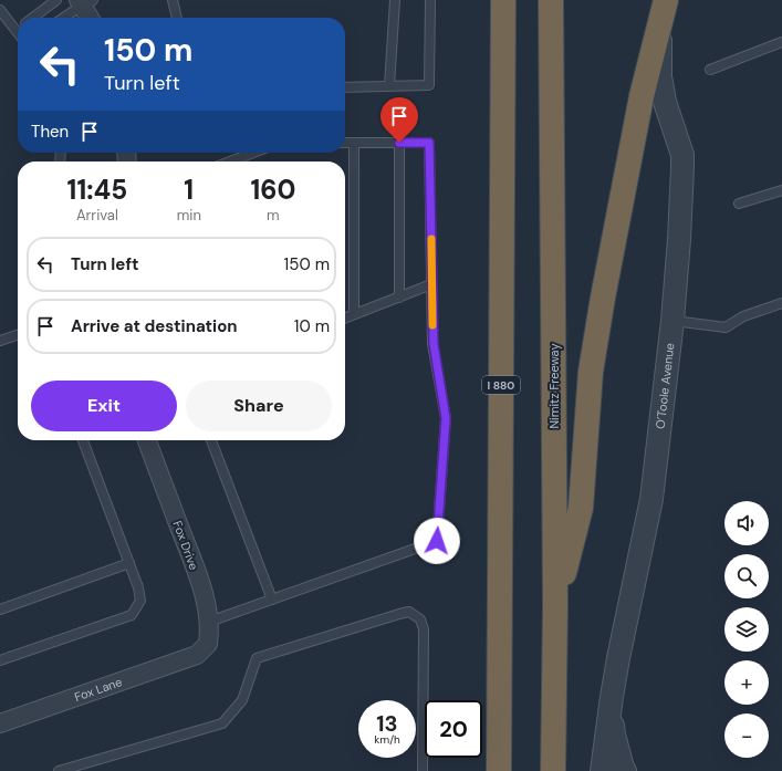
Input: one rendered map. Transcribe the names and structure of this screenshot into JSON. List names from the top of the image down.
{
  "streets": {
    "highway": ["I 880", "Nimitz Freeway"],
    "street": ["O’Toole Avenue", "Fox Drive", "Fox Lane"]
  },
  "crossings": [
    ["Fox Drive", "Fox Lane"]
  ],
  "page": {
    "turn": ["150 m", "Turn left"],
    "then": "Then",
    "eta": [
      "11:45",
      "Arrival",
      "1",
      "min",
      "160",
      "m"
    ],
    "list": [
      {
        "name": "Turn left",
        "value": "150 m"
      },
      {
        "name": "Arrive at destination",
        "value": "10 m"
      }
    ],
    "buttons": ["Exit", "Share"],
    "map_buttons": ["+", "−"],
    "speed": "13 km/h",
    "limit": "20"
  }
}
